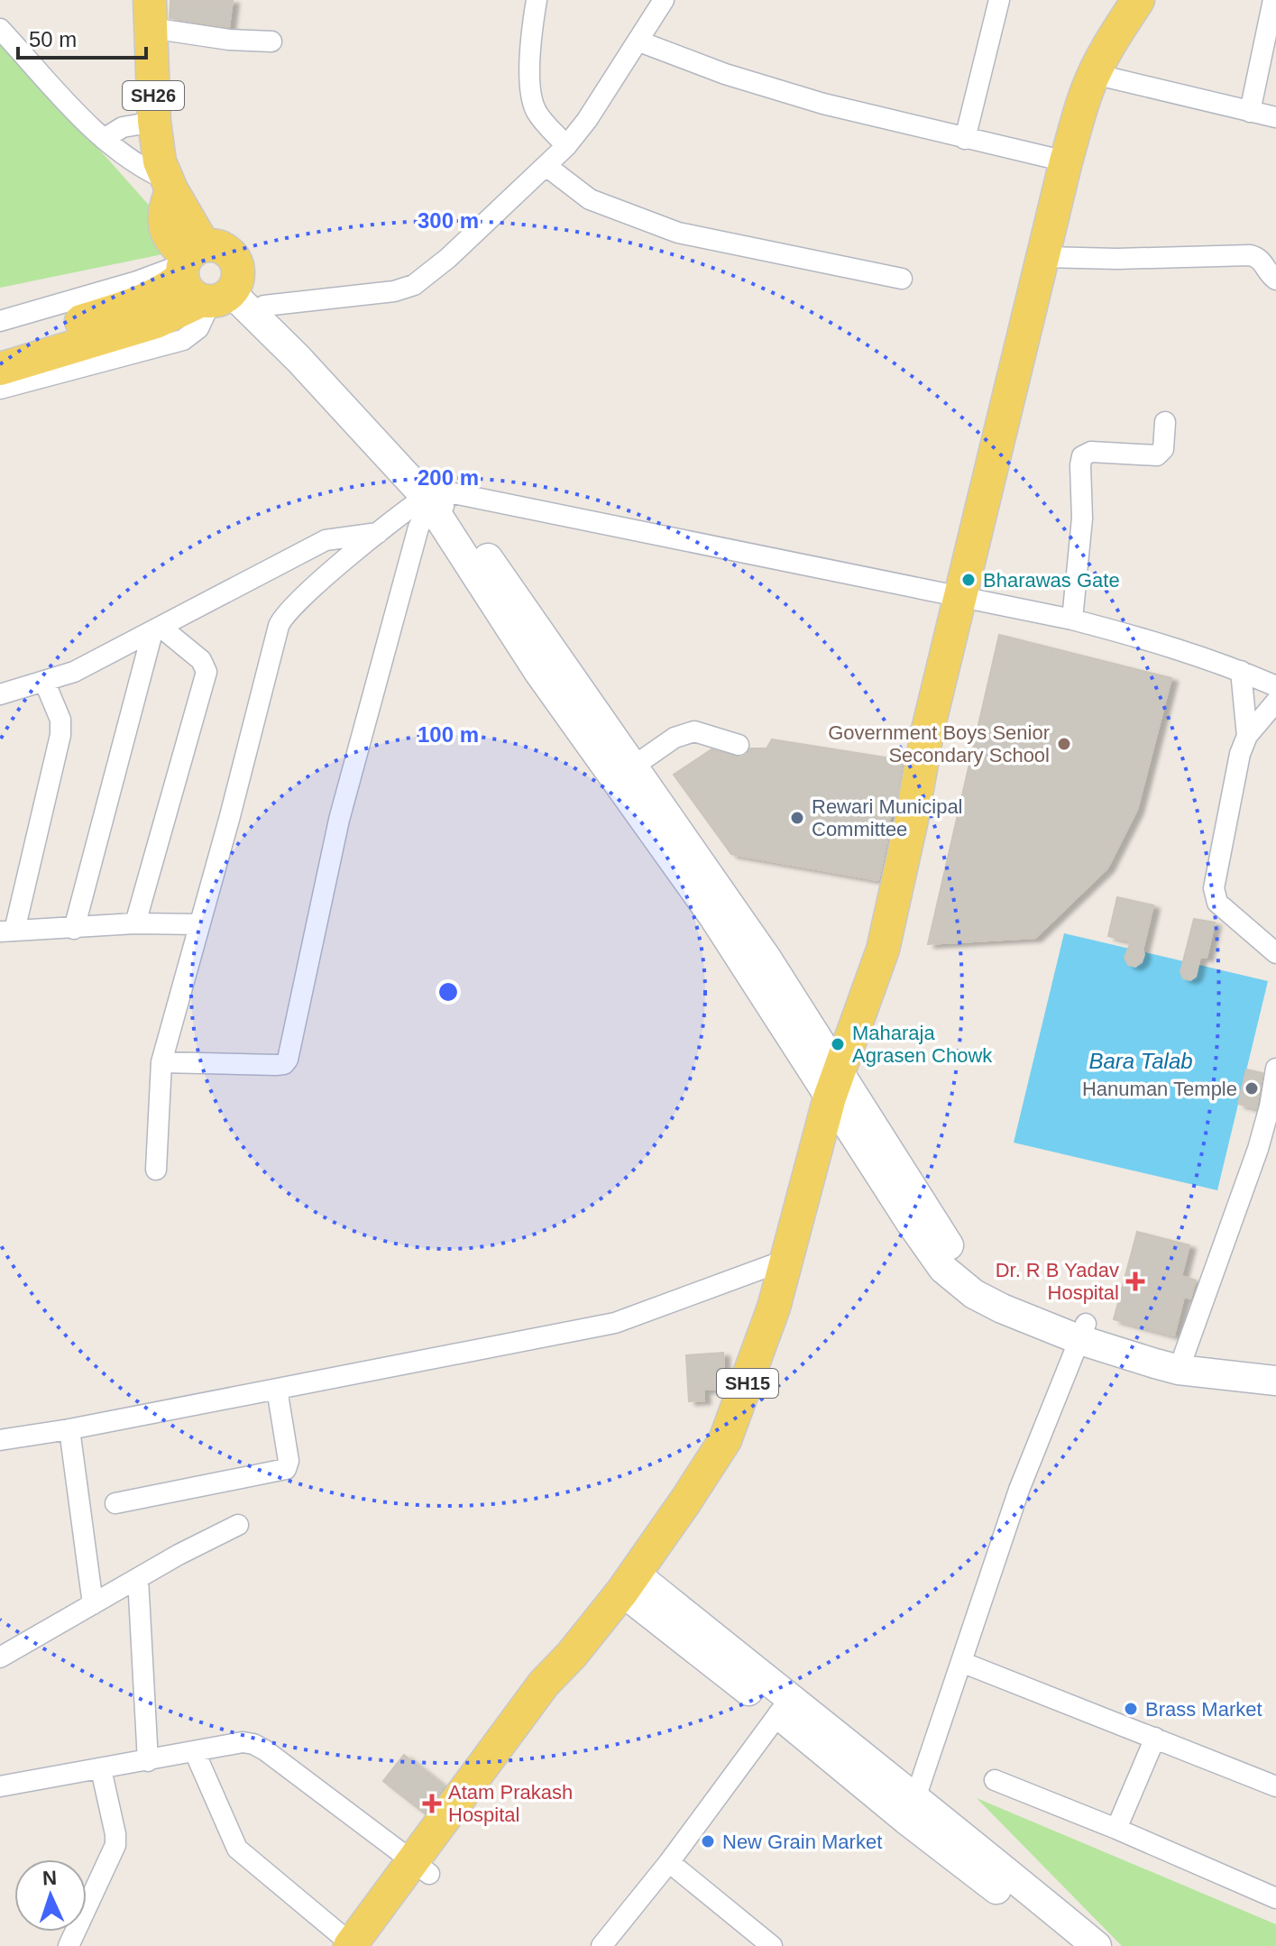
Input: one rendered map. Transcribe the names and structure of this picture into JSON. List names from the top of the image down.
{
  "streets": {
    "main road": ["SH26", "SH15"]
  },
  "water": ["Bara Talab"],
  "places": {
    "other": [
      "Bharawas Gate",
      "Government Boys Senior Secondary School",
      "Rewari Municipal Committee",
      "Maharaja Agrasen Chowk",
      "Hanuman Temple",
      "Brass Market",
      "New Grain Market"
    ],
    "health": ["Dr. R B Yadav Hospital", "Atam Prakash Hospital"]
  },
  "scale_bar": "50 m",
  "north": "top",
  "rings": ["300 m", "200 m", "100 m"]
}
